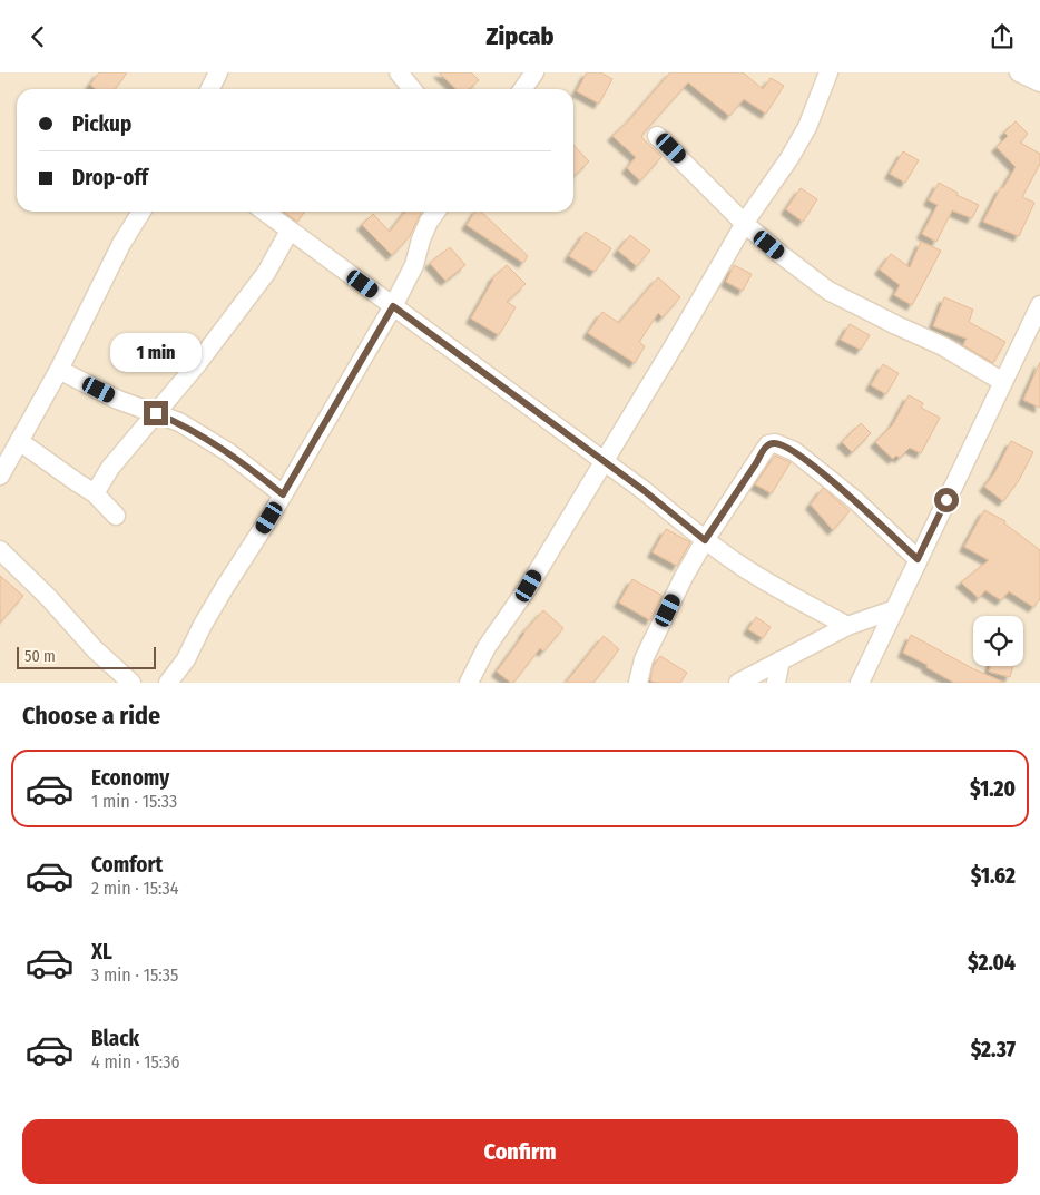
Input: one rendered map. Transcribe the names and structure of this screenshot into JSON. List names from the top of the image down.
{
  "scale_bar": "50 m",
  "page": {
    "header": "Zipcab",
    "banner": ["Pickup", "Drop-off"],
    "bubble": "1 min",
    "scale": "50 m",
    "heading": "Choose a ride",
    "list": [
      {
        "name": "Economy",
        "note": "1 min · 15:33",
        "value": "$1.20"
      },
      {
        "name": "Comfort",
        "note": "2 min · 15:34",
        "value": "$1.62"
      },
      {
        "name": "XL",
        "note": "3 min · 15:35",
        "value": "$2.04"
      },
      {
        "name": "Black",
        "note": "4 min · 15:36",
        "value": "$2.37"
      }
    ],
    "buttons": "Confirm"
  }
}
